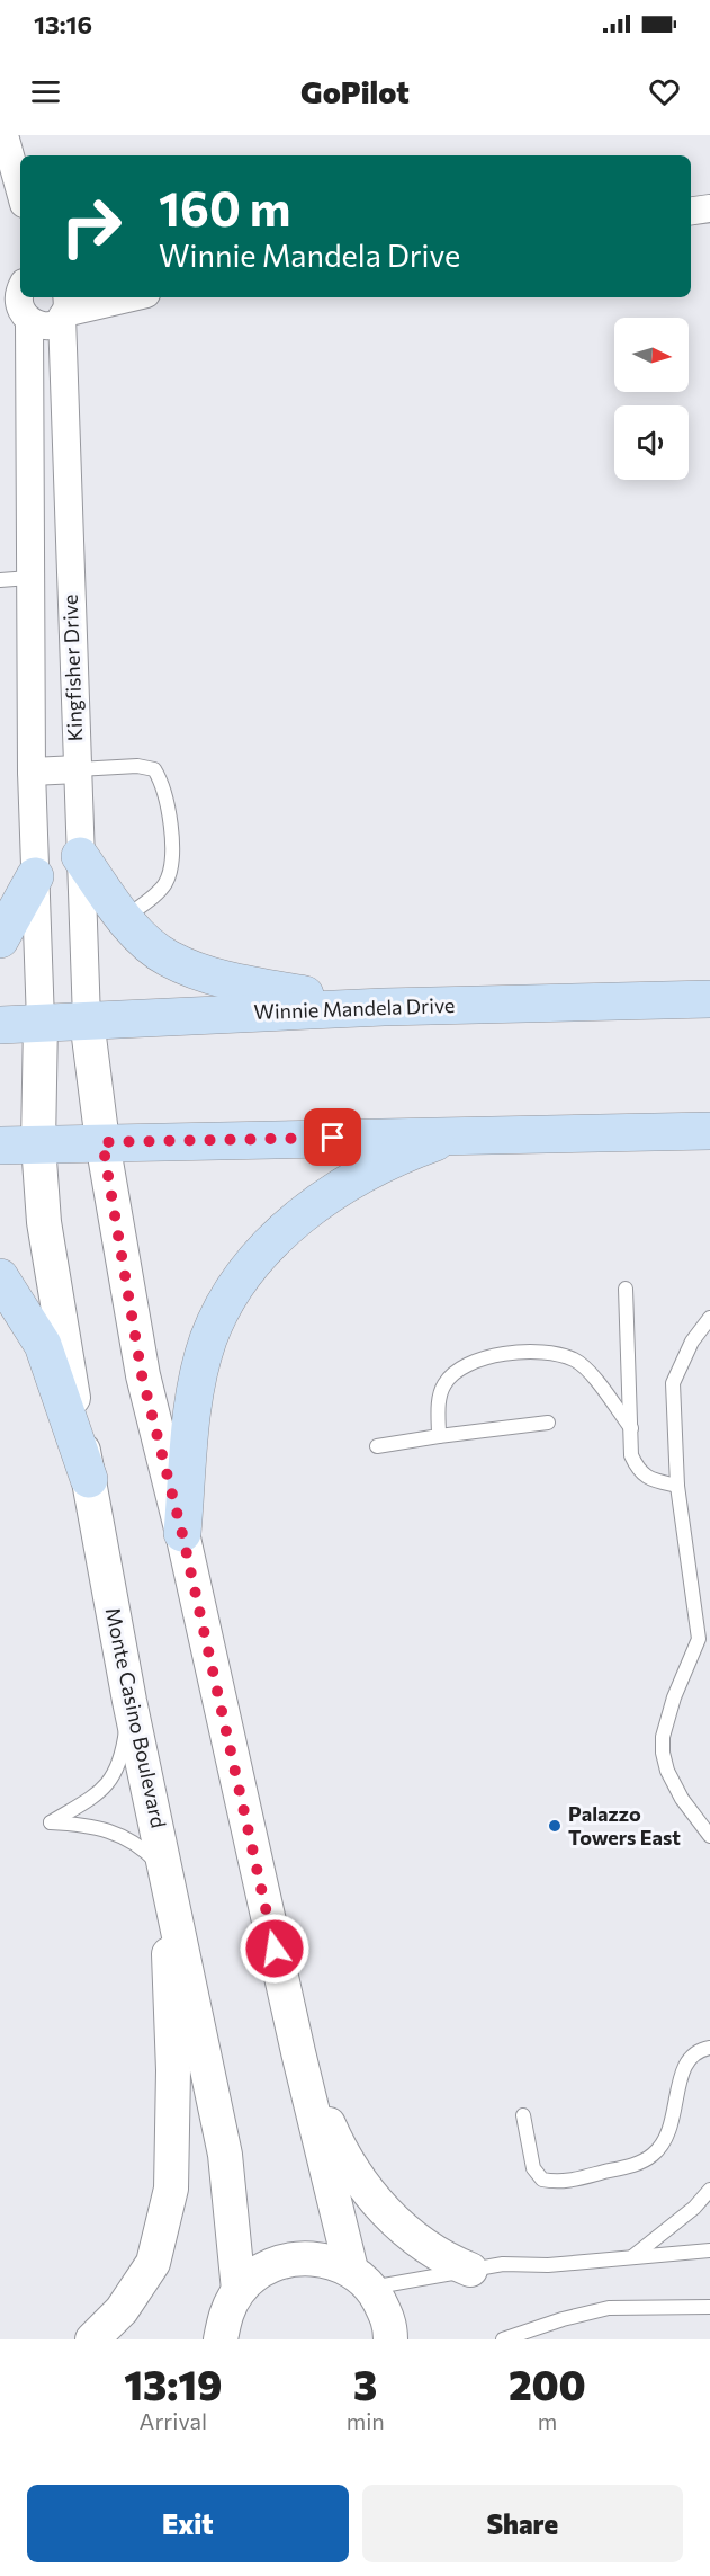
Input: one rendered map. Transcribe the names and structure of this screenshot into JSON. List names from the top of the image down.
{
  "streets": {
    "main road": ["Winnie Mandela Drive"],
    "street": ["Kingfisher Drive", "Monte Casino Boulevard"]
  },
  "crossings": [
    ["Kingfisher Drive", "Winnie Mandela Drive"],
    ["Kingfisher Drive", "Monte Casino Boulevard"],
    ["Winnie Mandela Drive", "Monte Casino Boulevard"]
  ],
  "places": ["Palazzo Towers East"],
  "north": "right",
  "page": {
    "status": "13:16",
    "header": "GoPilot",
    "turn": ["160 m", "Winnie Mandela Drive"],
    "eta": [
      "13:19",
      "Arrival",
      "3",
      "min",
      "200",
      "m"
    ],
    "buttons": ["Exit", "Share"]
  }
}
